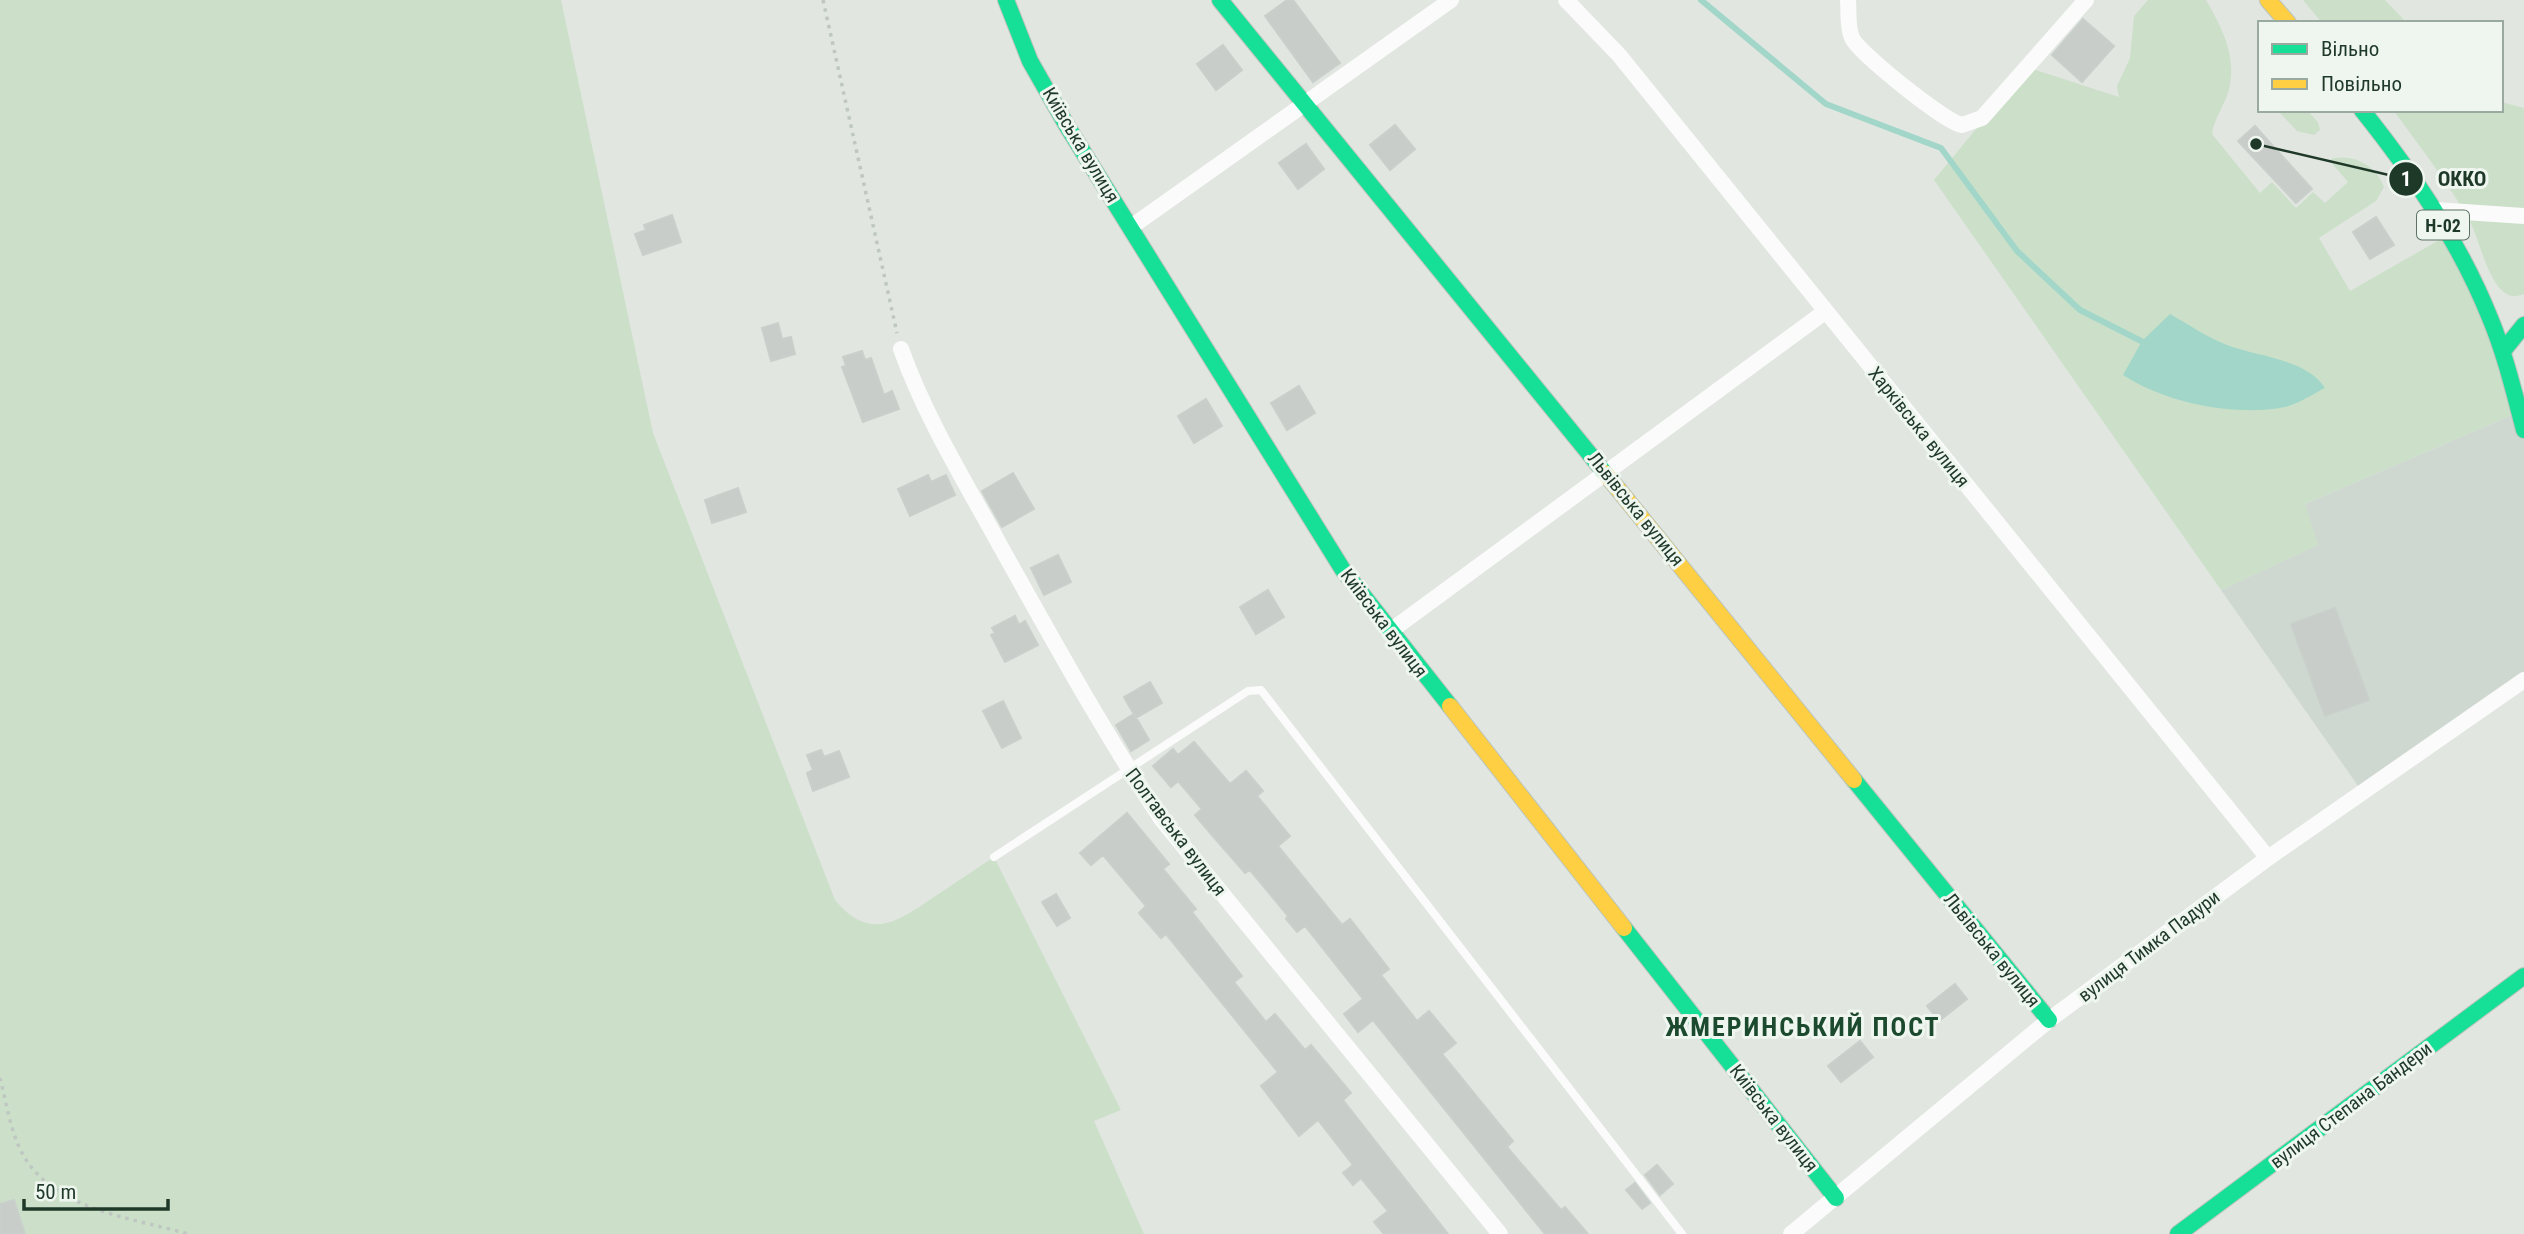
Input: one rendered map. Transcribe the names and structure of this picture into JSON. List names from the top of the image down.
{
  "streets": {
    "street": [
      "Київська вулиця",
      "Н-02",
      "Харківська вулиця",
      "Львівська вулиця",
      "Полтавська вулиця",
      "вулиця Тимка Падури",
      "вулиця Степана Бандери"
    ]
  },
  "crossings": [
    ["Київська вулиця", "вулиця Тимка Падури"],
    ["Харківська вулиця", "вулиця Тимка Падури"],
    ["Львівська вулиця", "вулиця Тимка Падури"]
  ],
  "districts": ["ЖМЕРИНСЬКИЙ ПОСТ"],
  "places": ["ОККО"],
  "legend": ["Вільно", "Повільно"],
  "scale_bar": "50 m"
}
